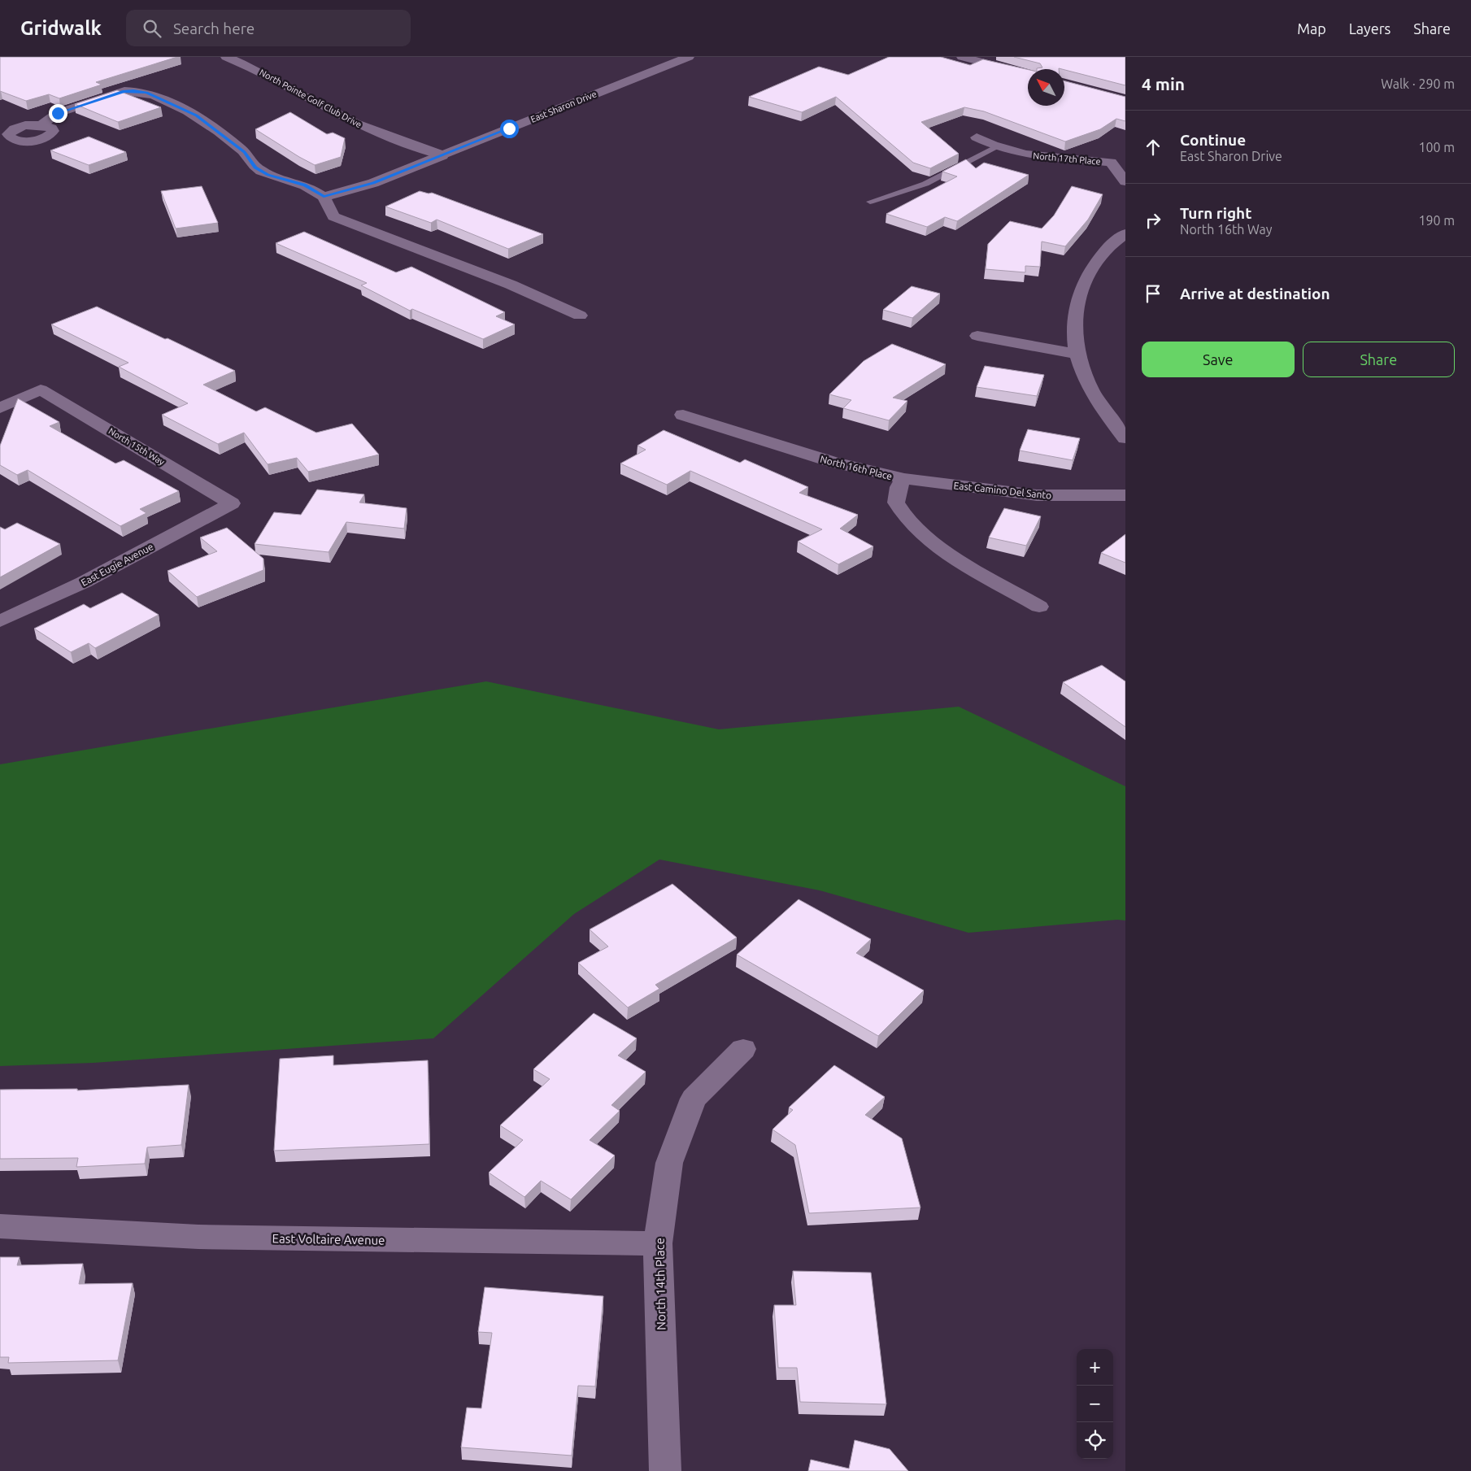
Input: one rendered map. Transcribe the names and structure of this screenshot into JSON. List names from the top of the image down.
{
  "streets": {
    "street": [
      "North Pointe Golf Club Drive",
      "East Sharon Drive",
      "North 17th Place",
      "North 15th Way",
      "North 16th Place",
      "East Camino Del Santo",
      "East Eugie Avenue",
      "East Voltaire Avenue",
      "North 14th Place"
    ]
  },
  "crossings": [
    ["North Pointe Golf Club Drive", "East Sharon Drive"],
    ["North 15th Way", "East Eugie Avenue"],
    ["North 16th Place", "East Camino Del Santo"],
    ["East Voltaire Avenue", "North 14th Place"]
  ],
  "north": "top left",
  "page": {
    "header": "Gridwalk",
    "search": "Search here",
    "nav": ["Map", "Layers", "Share"],
    "heading": ["4 min", "Walk · 290 m"],
    "list": [
      ["Continue", "East Sharon Drive", "100 m"],
      ["Turn right", "North 16th Way", "190 m"],
      "Arrive at destination"
    ],
    "buttons": ["Save", "Share"],
    "map_buttons": ["+", "−"]
  }
}
